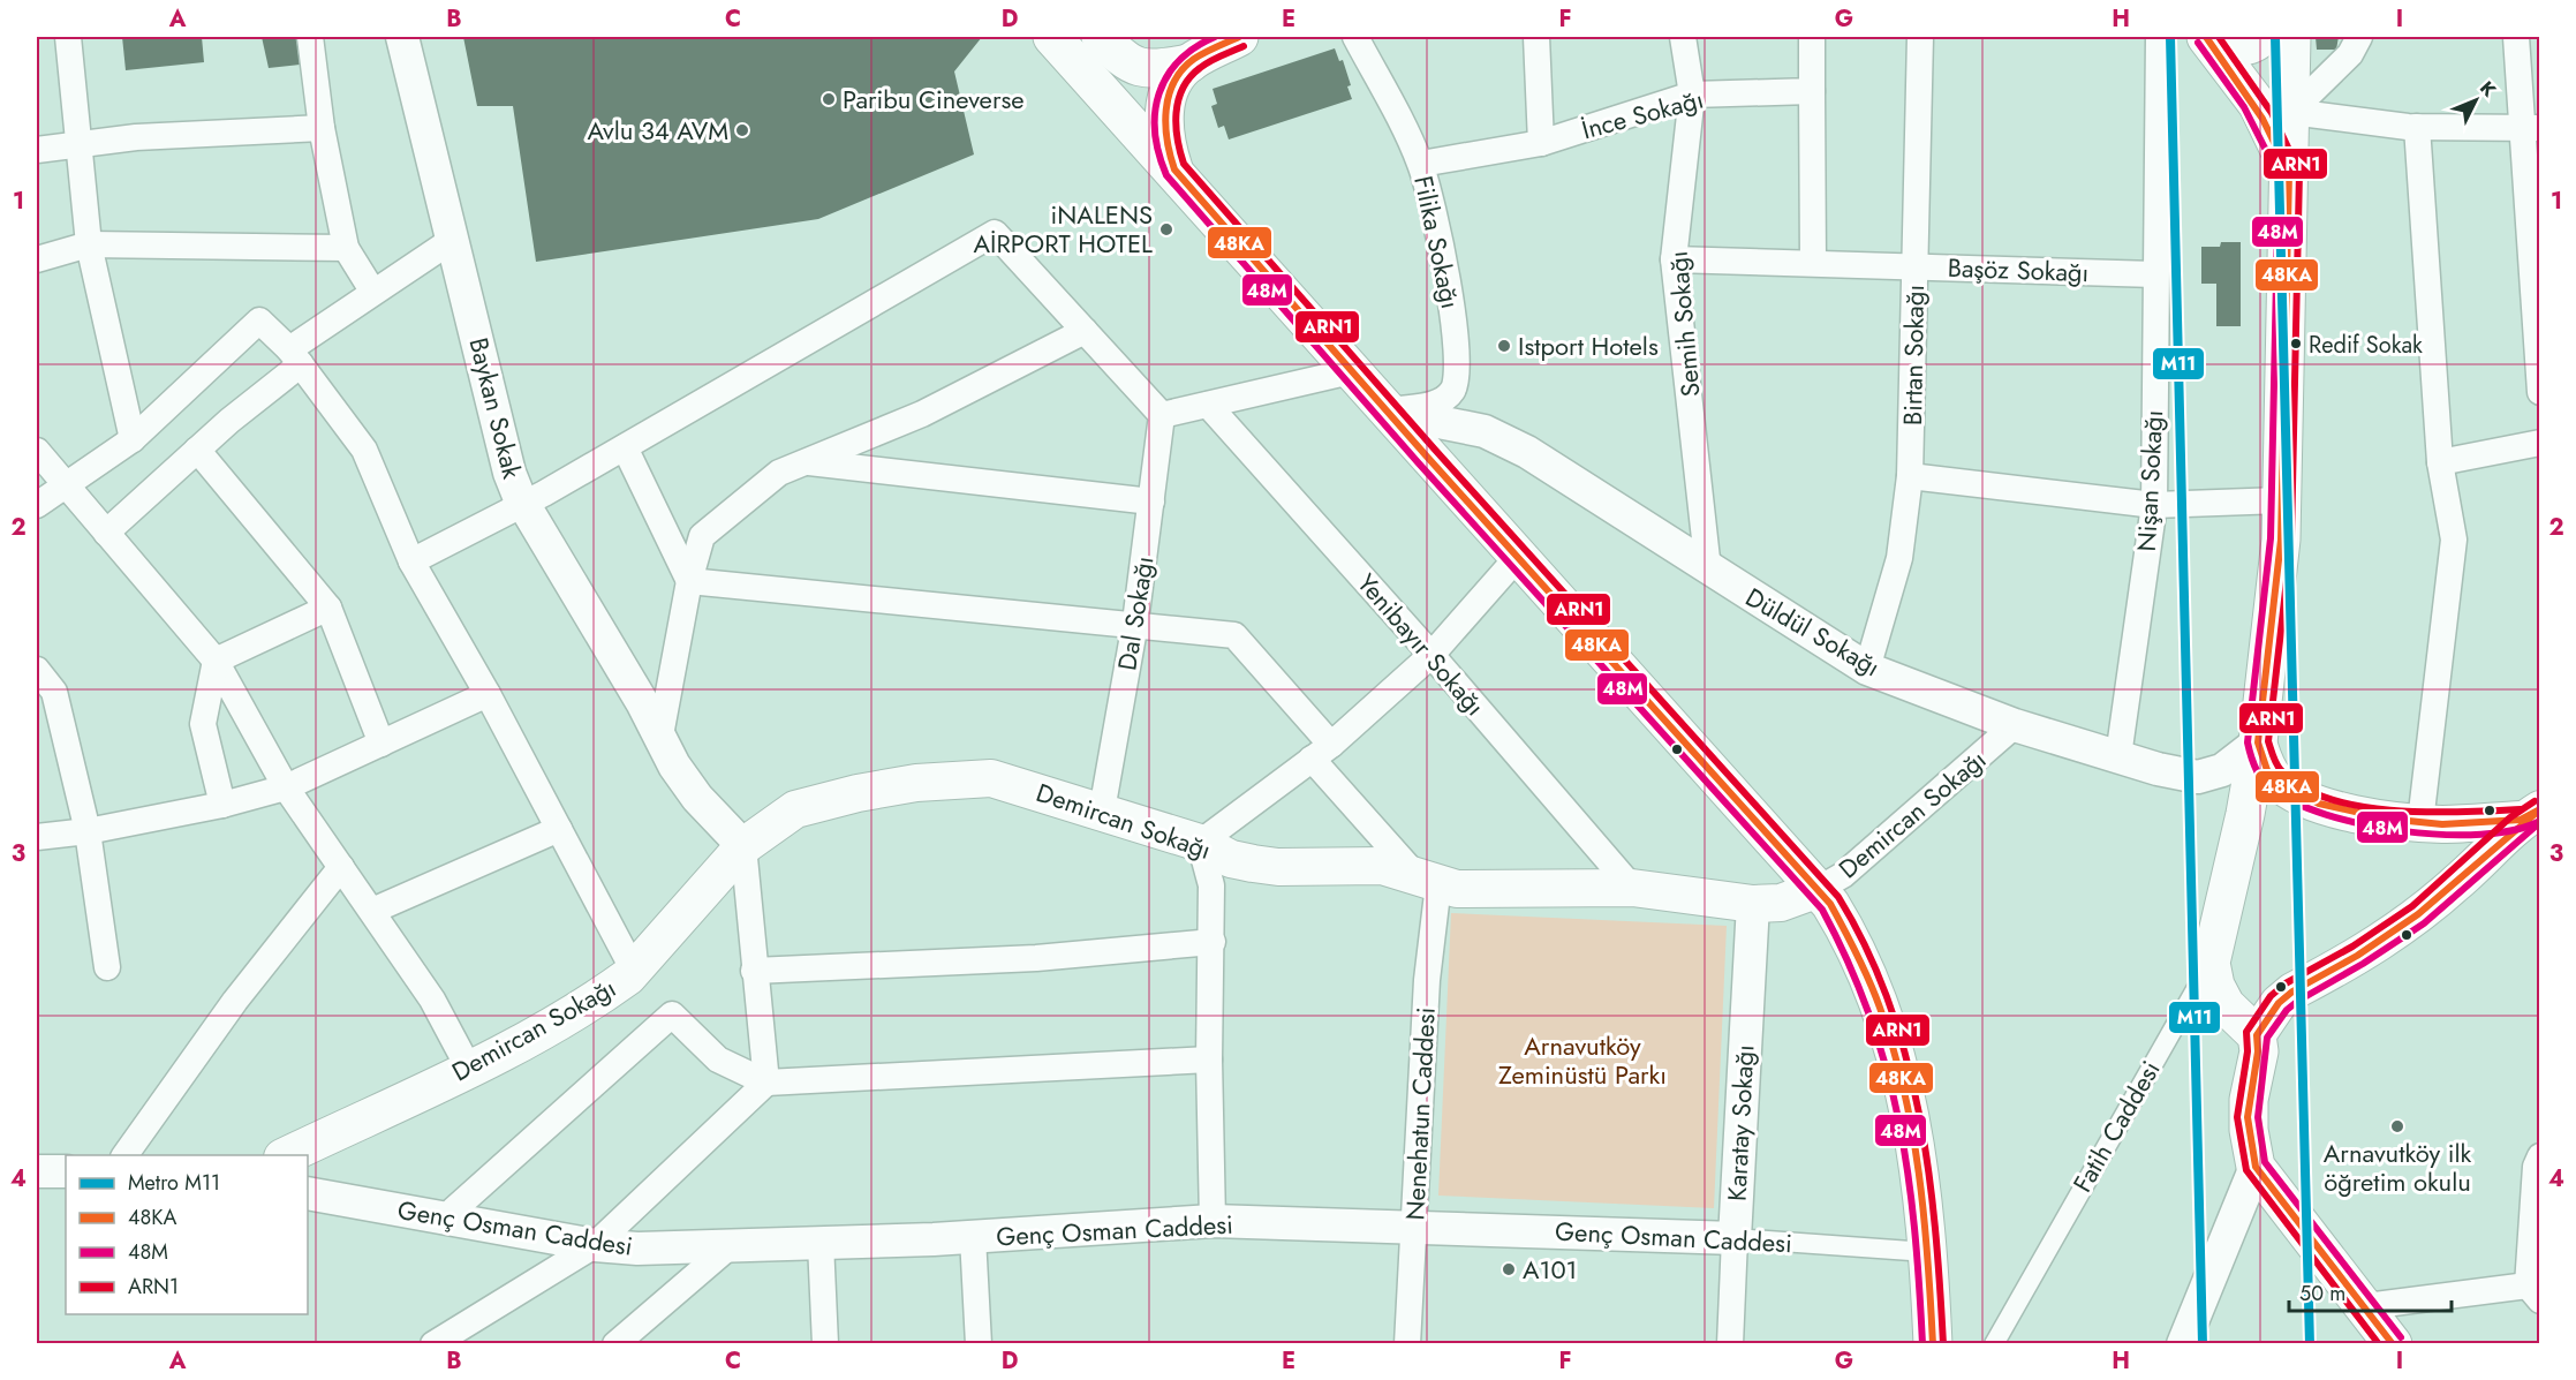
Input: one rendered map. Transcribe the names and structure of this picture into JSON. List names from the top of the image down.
{
  "streets": {
    "main road": ["Demircan Sokağı", "Fatih Caddesi"],
    "street": [
      "İnce Sokağı",
      "Filika Sokağı",
      "Başöz Sokağı",
      "Semih Sokağı",
      "Birtan Sokağı",
      "Baykan Sokak",
      "Nişan Sokağı",
      "Dal Sokağı",
      "Düldül Sokağı",
      "Yenibayır Sokağı",
      "Nenehatun Caddesi",
      "Karatay Sokağı",
      "Genç Osman Caddesi"
    ]
  },
  "crossings": [
    ["İnce Sokağı", "Filika Sokağı"],
    ["İnce Sokağı", "Semih Sokağı"],
    ["Filika Sokağı", "Düldül Sokağı"],
    ["Başöz Sokağı", "Semih Sokağı"],
    ["Başöz Sokağı", "Birtan Sokağı"],
    ["Başöz Sokağı", "Nişan Sokağı"],
    ["Semih Sokağı", "Düldül Sokağı"],
    ["Birtan Sokağı", "Düldül Sokağı"],
    ["Baykan Sokak", "Demircan Sokağı"],
    ["Nişan Sokağı", "Düldül Sokağı"],
    ["Dal Sokağı", "Demircan Sokağı"],
    ["Düldül Sokağı", "Demircan Sokağı"],
    ["Düldül Sokağı", "Fatih Caddesi"],
    ["Yenibayır Sokağı", "Demircan Sokağı"],
    ["Demircan Sokağı", "Nenehatun Caddesi"],
    ["Demircan Sokağı", "Karatay Sokağı"],
    ["Nenehatun Caddesi", "Genç Osman Caddesi"],
    ["Karatay Sokağı", "Genç Osman Caddesi"]
  ],
  "parks": ["Arnavutköy Zeminüstü Parkı"],
  "places": [
    "Paribu Cineverse",
    "Avlu 34 AVM",
    "iNALENS AİRPORT HOTEL",
    "Redif Sokak",
    "Istport Hotels",
    "Arnavutköy ilk öğretim okulu",
    "A101"
  ],
  "lines": [
    "metro line M11",
    "transit line 48KA",
    "transit line 48M",
    "transit line ARN1"
  ],
  "legend": [
    "Metro M11",
    "48KA",
    "48M",
    "ARN1"
  ],
  "scale_bar": "50 m",
  "north": "top right",
  "grid": {
    "columns": [
      "A",
      "B",
      "C",
      "D",
      "E",
      "F",
      "G",
      "H",
      "I"
    ],
    "rows": [
      "1",
      "2",
      "3",
      "4"
    ]
  }
}
